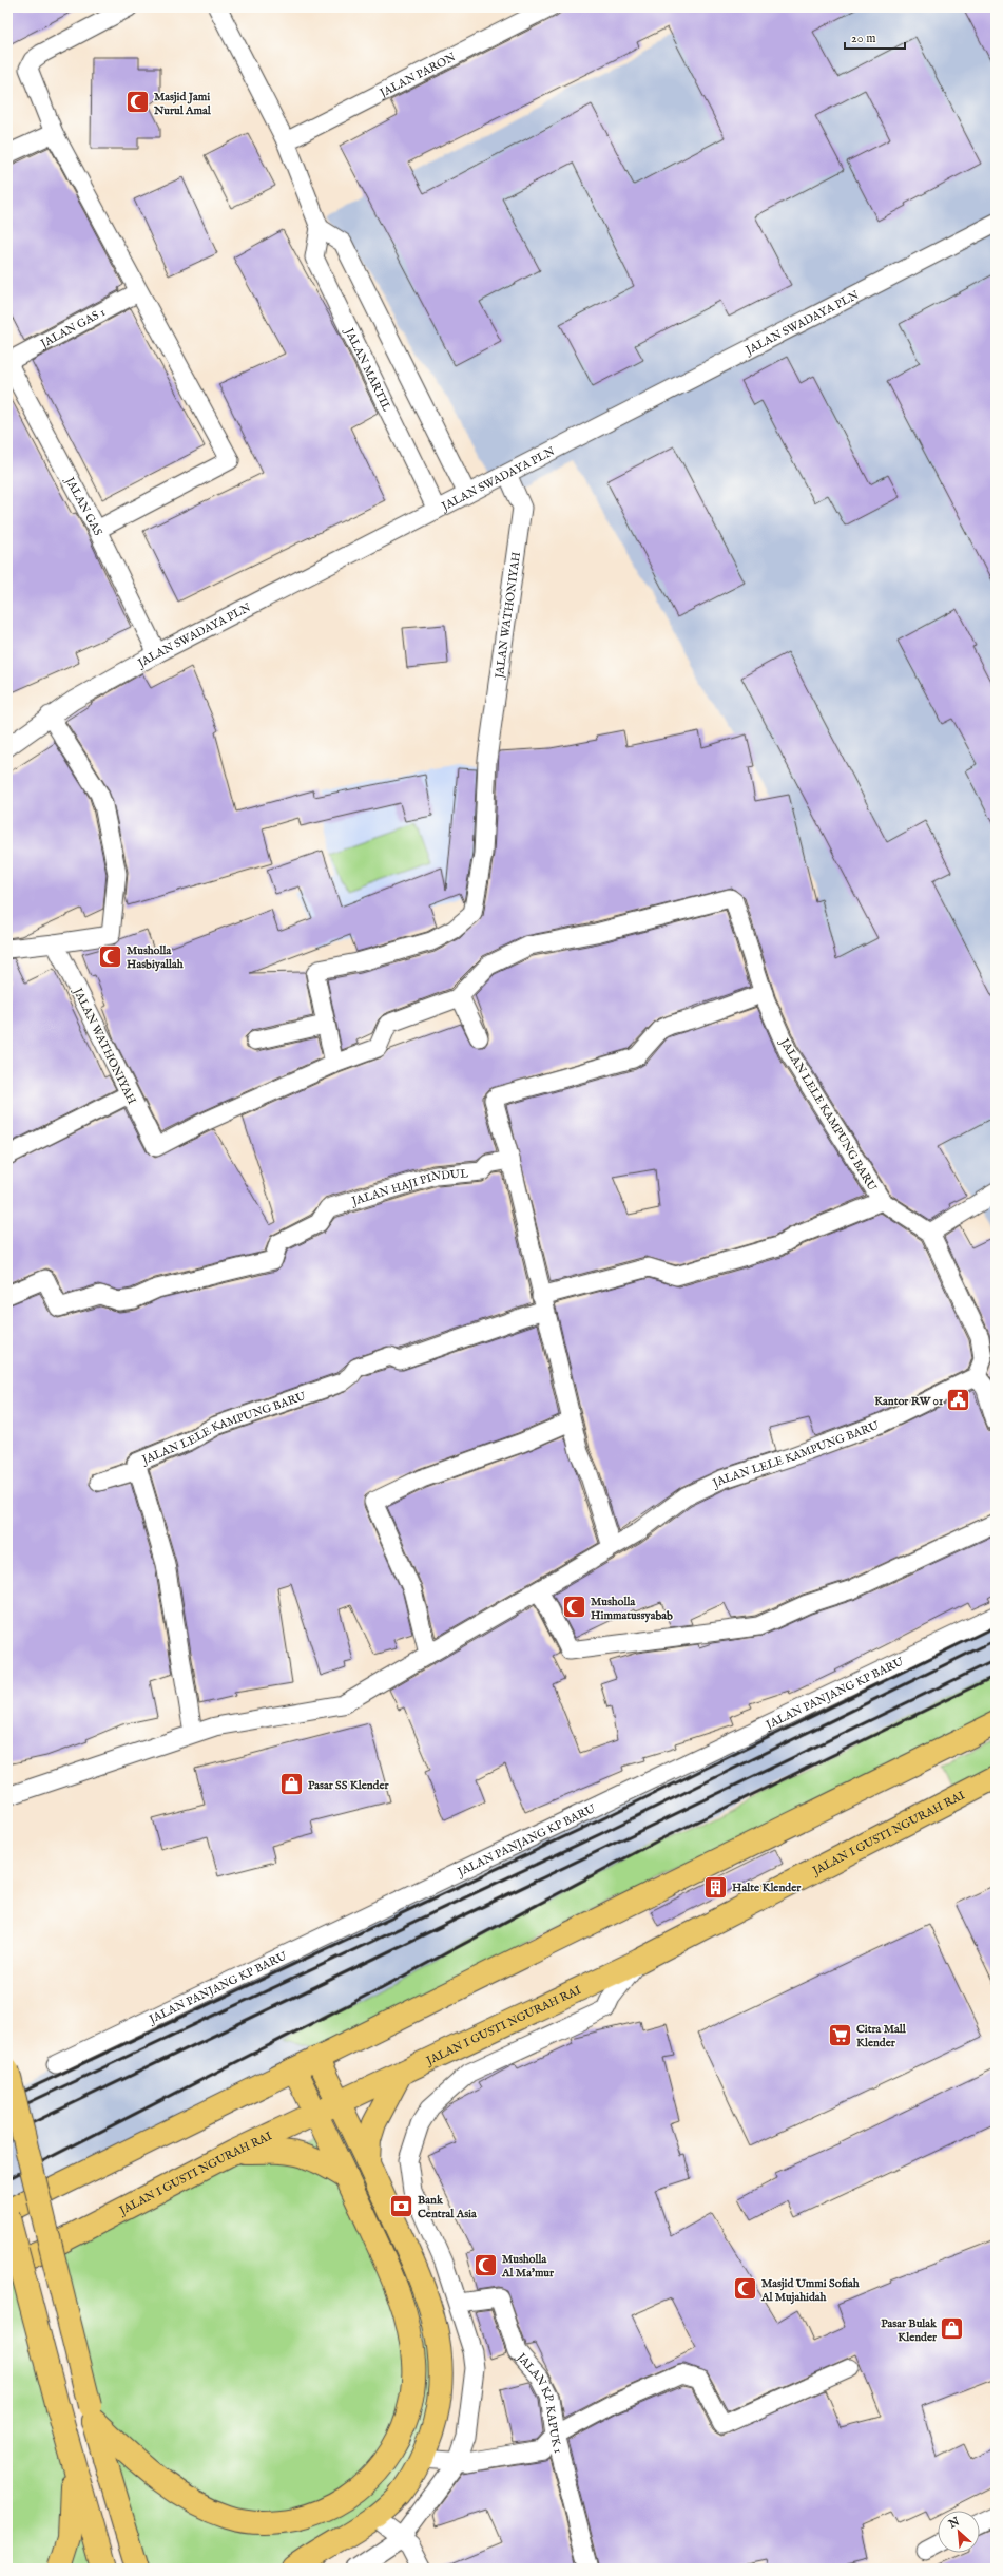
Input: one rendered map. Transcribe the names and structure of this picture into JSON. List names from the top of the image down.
{
  "streets": {
    "main road": ["JALAN I GUSTI NGURAH RAI"],
    "street": [
      "JALAN PARON",
      "JALAN SWADAYA PLN",
      "JALAN GAS 1",
      "JALAN MARTIL",
      "JALAN GAS",
      "JALAN WATHONIYAH",
      "JALAN LELE KAMPUNG BARU",
      "JALAN HAJI PINDUL",
      "JALAN PANJANG KP BARU",
      "JALAN KP. KAPUK 1"
    ]
  },
  "crossings": [
    ["JALAN SWADAYA PLN", "JALAN MARTIL"],
    ["JALAN SWADAYA PLN", "JALAN GAS"],
    ["JALAN SWADAYA PLN", "JALAN WATHONIYAH"],
    ["JALAN GAS 1", "JALAN GAS"],
    ["JALAN WATHONIYAH", "JALAN LELE KAMPUNG BARU"]
  ],
  "places": {
    "mosque": [
      "Masjid Jami Nurul Amal",
      "Musholla Hasbiyallah",
      "Musholla Himmatussyabab",
      "Musholla Al Ma'mur",
      "Masjid Ummi Sofiah Al Mujahidah"
    ],
    "public building": ["Kantor RW 01"],
    "shop": ["Pasar SS Klender", "Pasar Bulak Klender"],
    "building": ["Halte Klender"],
    "supermarket": ["Citra Mall Klender"],
    "bank": ["Bank Central Asia"]
  },
  "scale_bar": "20 m",
  "north": "top left"
}
